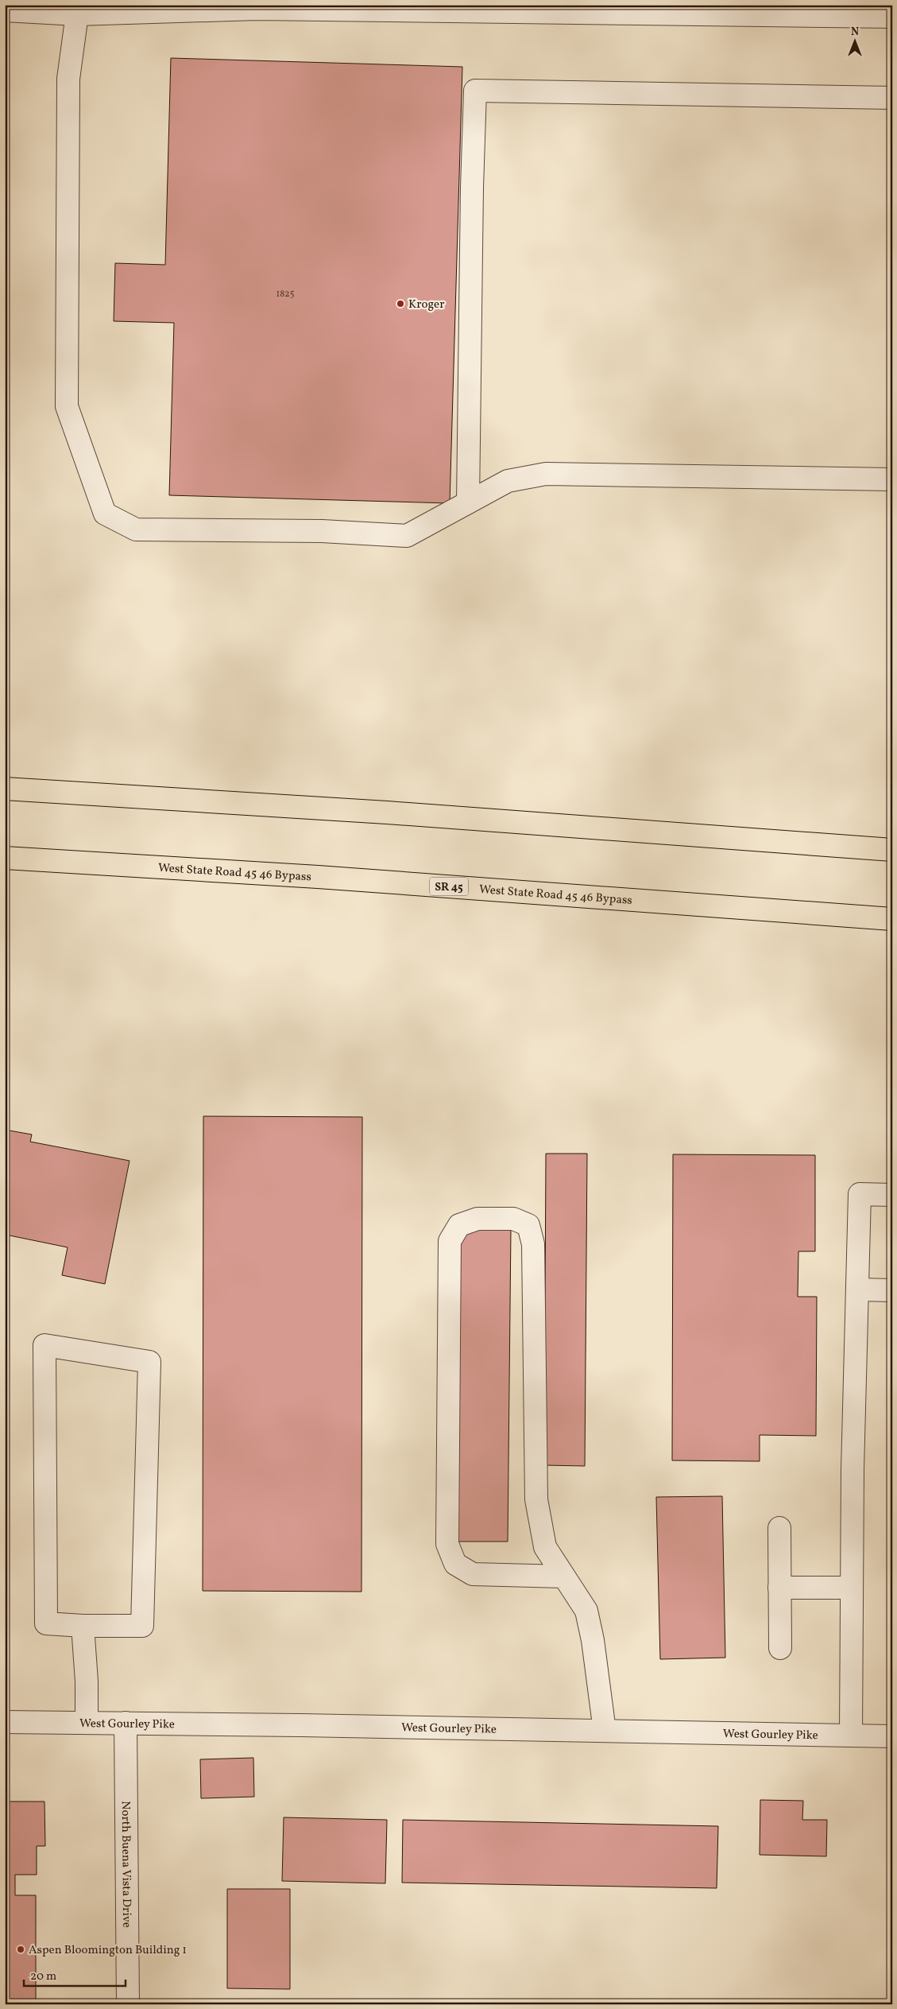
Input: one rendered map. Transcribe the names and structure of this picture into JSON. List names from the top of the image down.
{
  "streets": {
    "highway": ["West State Road 45 46 Bypass", "SR 45"],
    "street": ["West Gourley Pike", "North Buena Vista Drive"]
  },
  "crossings": [
    ["West Gourley Pike", "North Buena Vista Drive"]
  ],
  "places": ["Kroger", "Aspen Bloomington Building 1"],
  "house_numbers": ["1825"],
  "scale_bar": "20 m",
  "north": "top"
}
